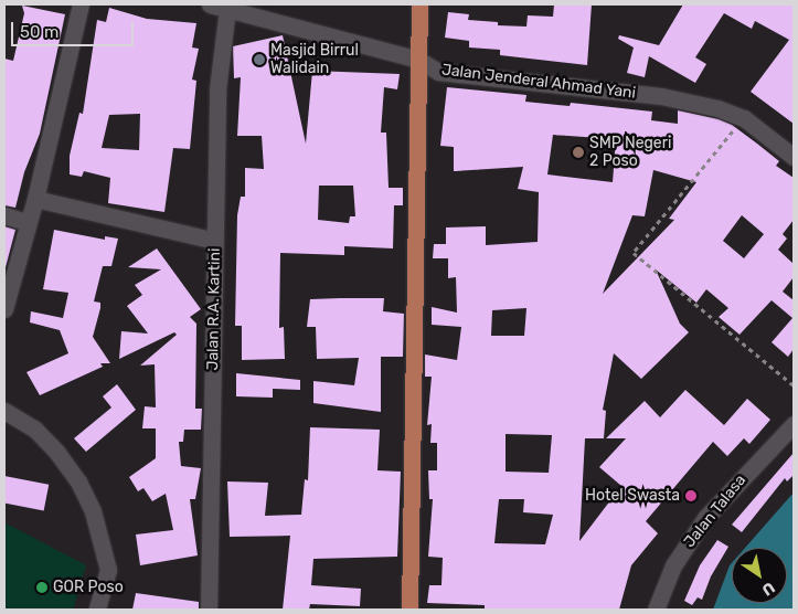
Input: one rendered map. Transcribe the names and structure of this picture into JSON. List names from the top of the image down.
{
  "streets": {
    "street": ["Jalan Jenderal Ahmad Yani", "Jalan R.A. Kartini", "Jalan Talasa"]
  },
  "crossings": [
    ["Jalan Jenderal Ahmad Yani", "Jalan R.A. Kartini"]
  ],
  "places": [
    "Masjid Birrul Walidain",
    "SMP Negeri 2 Poso",
    "Hotel Swasta",
    "GOR Poso"
  ],
  "scale_bar": "50 m",
  "north": "bottom right"
}
